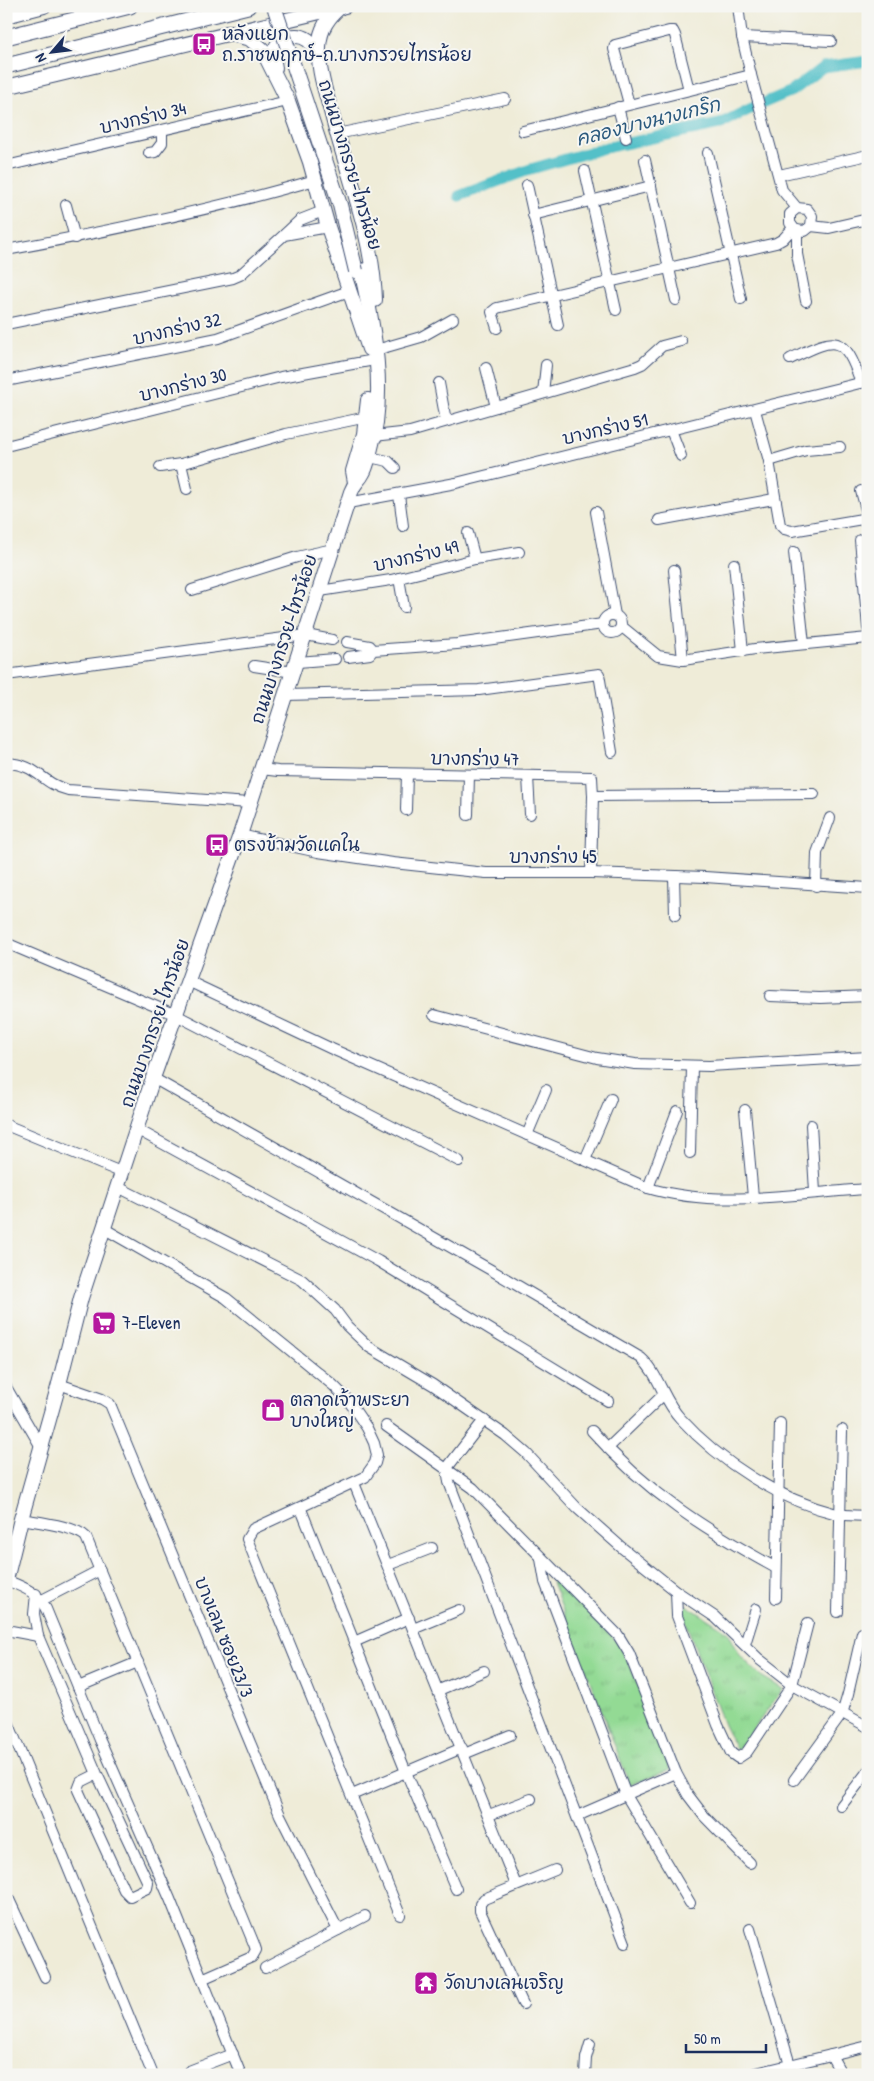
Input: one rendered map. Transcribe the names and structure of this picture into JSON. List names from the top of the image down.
{
  "streets": {
    "main road": ["ถนนบางกรวย-ไทรน้อย"],
    "street": [
      "บางกร่าง 34",
      "บางกร่าง 32",
      "บางกร่าง 30",
      "บางกร่าง 51",
      "บางกร่าง 49",
      "บางกร่าง 47",
      "บางกร่าง 45",
      "บางเลน ซอย23/3"
    ]
  },
  "crossings": [
    ["ถนนบางกรวย-ไทรน้อย", "บางกร่าง 30"],
    ["ถนนบางกรวย-ไทรน้อย", "บางกร่าง 51"],
    ["ถนนบางกรวย-ไทรน้อย", "บางกร่าง 49"],
    ["ถนนบางกรวย-ไทรน้อย", "บางกร่าง 47"],
    ["ถนนบางกรวย-ไทรน้อย", "บางกร่าง 45"],
    ["ถนนบางกรวย-ไทรน้อย", "บางเลน ซอย23/3"],
    ["บางกร่าง 47", "บางกร่าง 45"]
  ],
  "water": ["คลองบางนางเกริก"],
  "places": {
    "bus stop": ["หลังแยก ถ.ราชพฤกษ์-ถ.บางกรวยไทรน้อย", "ตรงข้ามวัดแคใน"],
    "supermarket": ["7-Eleven"],
    "shop": ["ตลาดเจ้าพระยา บางใหญ่"],
    "temple": ["วัดบางเลนเจริญ"]
  },
  "scale_bar": "50 m",
  "north": "bottom left"
}
